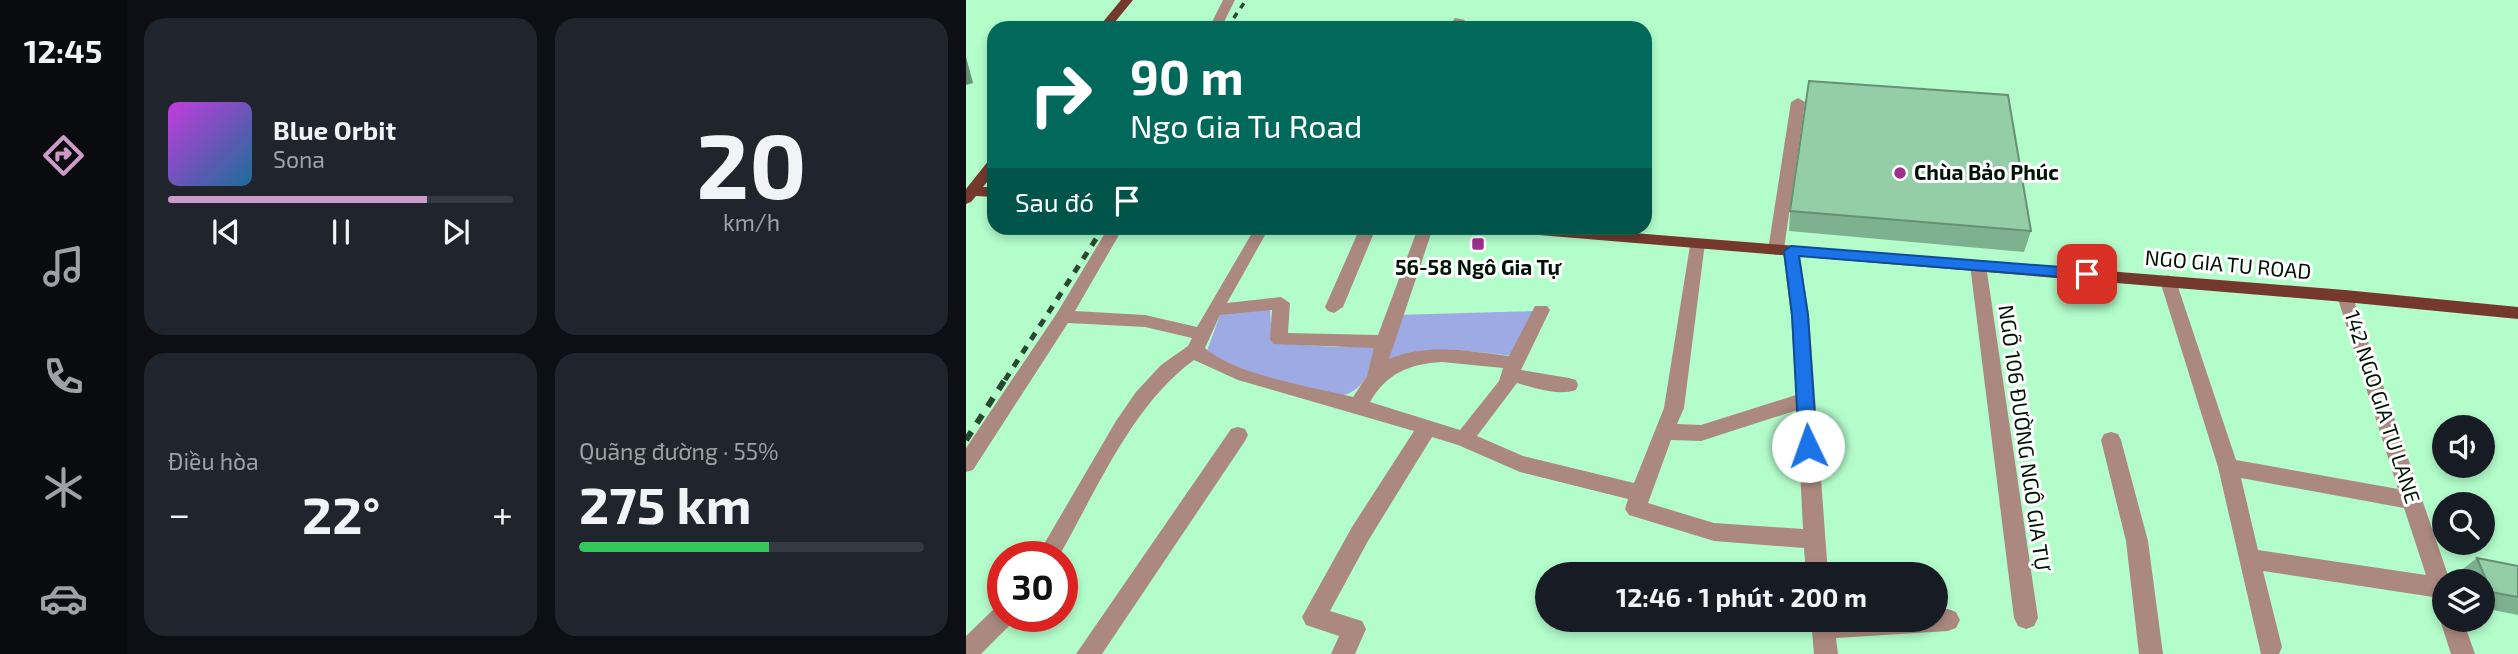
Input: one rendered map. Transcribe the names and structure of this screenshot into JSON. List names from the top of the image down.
{
  "streets": {
    "main road": ["NGO GIA TU ROAD"],
    "street": ["142 NGO GIA TU LANE", "NGÕ 106 ĐƯỜNG NGÔ GIA TỰ"]
  },
  "crossings": [
    ["NGO GIA TU ROAD", "142 NGO GIA TU LANE"],
    ["NGO GIA TU ROAD", "NGÕ 106 ĐƯỜNG NGÔ GIA TỰ"]
  ],
  "places": {
    "other": ["Chùa Bảo Phúc"],
    "transit": ["56-58 Ngô Gia Tự"]
  },
  "page": {
    "tabs": "12:45",
    "tile": [
      ["20", "km/h"],
      "Điều hòa",
      ["Quãng đường · 55%", "275 km"]
    ],
    "turn": ["90 m", "Ngo Gia Tu Road"],
    "song": ["Blue Orbit", "Sona"],
    "then": "Sau đó",
    "heat": ["−", "22°", "+"],
    "limit": "30",
    "trip": "12:46 · 1 phút · 200 m"
  }
}
